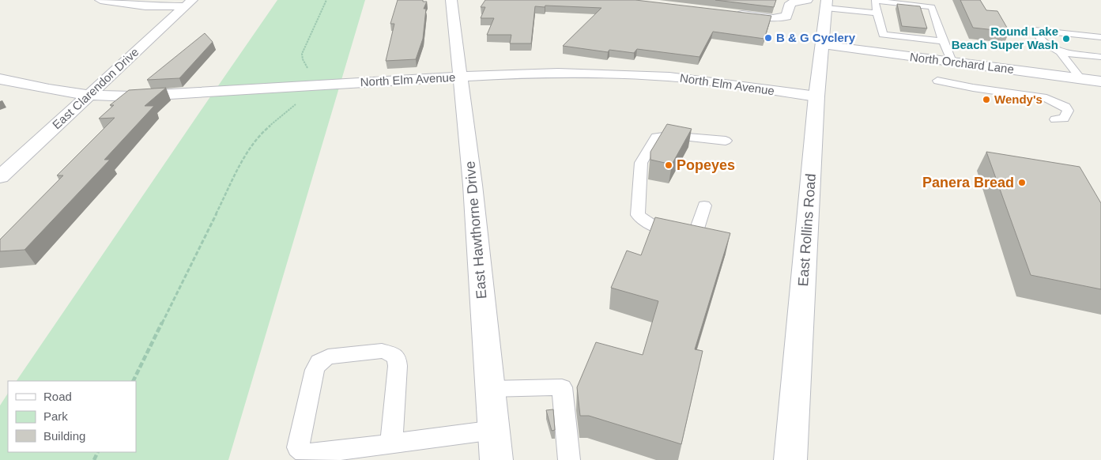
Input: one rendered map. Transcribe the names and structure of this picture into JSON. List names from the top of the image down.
{
  "streets": {
    "street": [
      "North Orchard Lane",
      "North Elm Avenue",
      "East Clarendon Drive",
      "East Hawthorne Drive",
      "East Rollins Road"
    ]
  },
  "crossings": [
    ["North Orchard Lane", "East Rollins Road"],
    ["North Elm Avenue", "East Clarendon Drive"],
    ["North Elm Avenue", "East Hawthorne Drive"],
    ["North Elm Avenue", "East Rollins Road"]
  ],
  "places": [
    "B & G Cyclery",
    "Round Lake Beach Super Wash",
    "Wendy's",
    "Popeyes",
    "Panera Bread"
  ],
  "legend": ["Road", "Park", "Building"]
}
